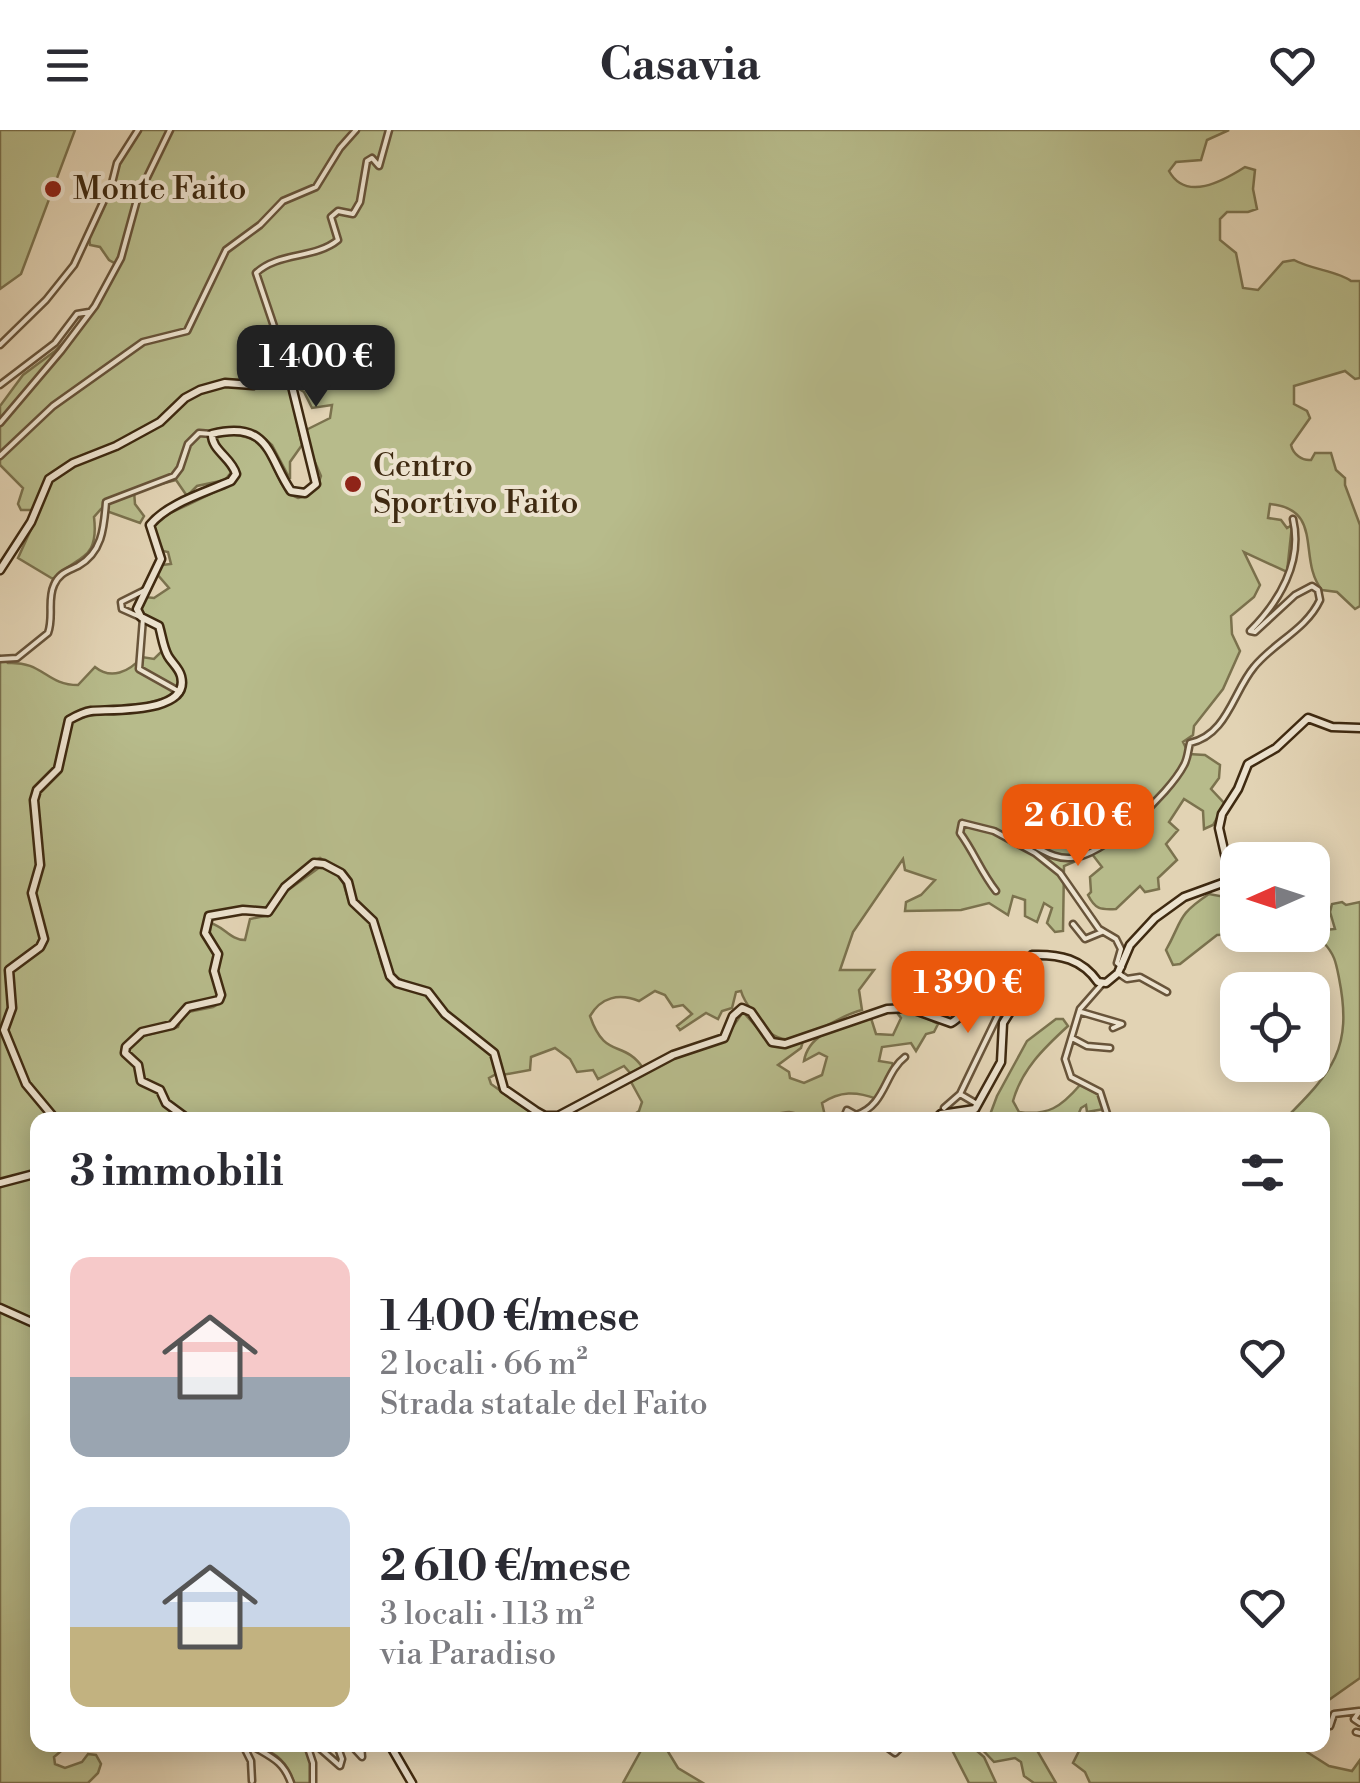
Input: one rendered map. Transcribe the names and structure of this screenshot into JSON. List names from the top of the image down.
{
  "places": ["Monte Faito", "Centro Sportivo Faito"],
  "north": "left",
  "page": {
    "header": "Casavia",
    "price": ["1 400 €", "2 610 €", "1 390 €"],
    "heading": "3 immobili",
    "list": [
      {
        "name": "1 400 €/mese",
        "note": "2 locali · 66 m² · Strada statale del Faito"
      },
      {
        "name": "2 610 €/mese",
        "note": "3 locali · 113 m² · via Paradiso"
      }
    ]
  }
}
